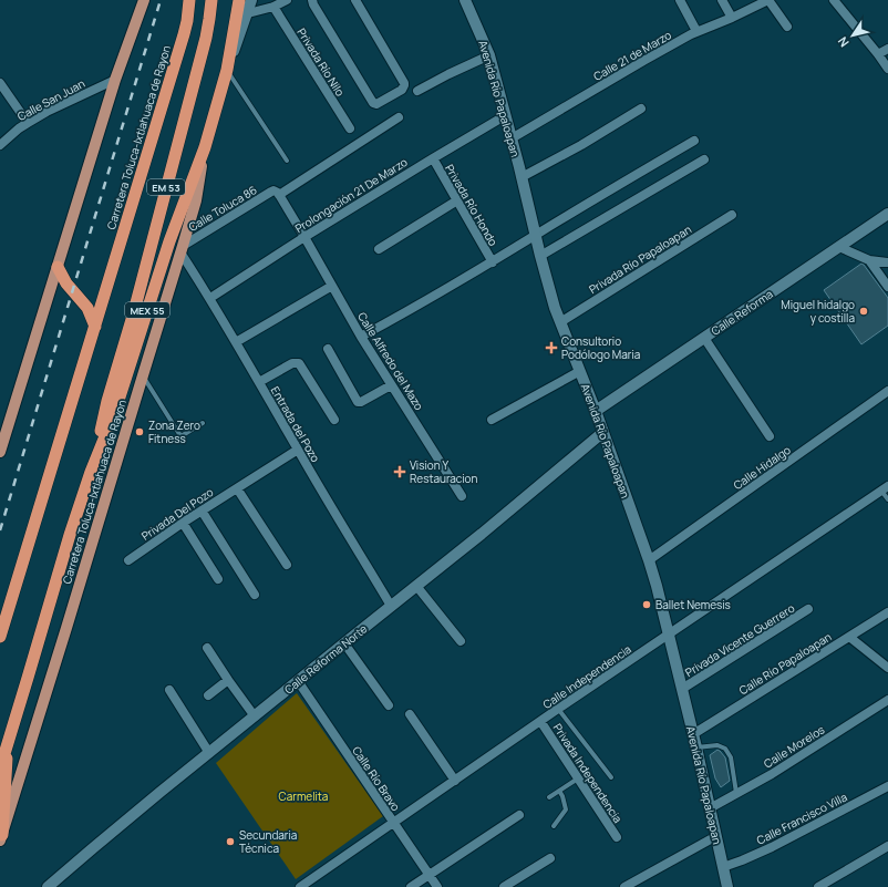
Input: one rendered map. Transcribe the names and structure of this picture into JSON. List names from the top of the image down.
{
  "streets": {
    "highway": ["Carretera Toluca-Ixtlahuaca de Rayon", "EM 53", "MEX 55"],
    "main road": ["Avenida Río Papaloapan", "Calle Reforma", "Calle Reforma Norte"],
    "street": [
      "Calle 21 de Marzo",
      "Privada Río Nilo",
      "Calle San Juan",
      "Prolongación 21 De Marzo",
      "Privada Río Hondo",
      "Calle Toluca 86",
      "Privada Río Papaloapan",
      "Calle Alfredo del Mazo",
      "Entrada del Pozo",
      "Calle Hidalgo",
      "Privada Del Pozo",
      "Privada Vicente Guerrero",
      "Calle Río Papaloapan",
      "Calle Independencia",
      "Calle Morelos",
      "Privada Independencia",
      "Calle Río Bravo",
      "Calle Francisco Villa"
    ]
  },
  "crossings": [
    ["Calle 21 de Marzo", "Avenida Río Papaloapan"],
    ["Avenida Río Papaloapan", "Prolongación 21 De Marzo"],
    ["Avenida Río Papaloapan", "Privada Río Papaloapan"],
    ["Avenida Río Papaloapan", "Calle Reforma"],
    ["Avenida Río Papaloapan", "Calle Hidalgo"],
    ["Avenida Río Papaloapan", "Privada Vicente Guerrero"],
    ["Avenida Río Papaloapan", "Calle Reforma Norte"],
    ["Avenida Río Papaloapan", "Calle Río Papaloapan"],
    ["Avenida Río Papaloapan", "Calle Independencia"],
    ["Avenida Río Papaloapan", "Calle Morelos"],
    ["Avenida Río Papaloapan", "Calle Francisco Villa"],
    ["Carretera Toluca-Ixtlahuaca de Rayon", "EM 53"],
    ["Carretera Toluca-Ixtlahuaca de Rayon", "Calle Toluca 86"],
    ["Carretera Toluca-Ixtlahuaca de Rayon", "MEX 55"],
    ["Carretera Toluca-Ixtlahuaca de Rayon", "Entrada del Pozo"],
    ["Prolongación 21 De Marzo", "Privada Río Hondo"],
    ["Prolongación 21 De Marzo", "Calle Alfredo del Mazo"],
    ["Prolongación 21 De Marzo", "Entrada del Pozo"],
    ["Calle Toluca 86", "Calle Alfredo del Mazo"],
    ["Calle Toluca 86", "Entrada del Pozo"],
    ["Entrada del Pozo", "Privada Del Pozo"],
    ["Entrada del Pozo", "Calle Reforma Norte"],
    ["Calle Reforma Norte", "Calle Río Bravo"],
    ["Calle Independencia", "Privada Independencia"],
    ["Calle Independencia", "Calle Río Bravo"]
  ],
  "parks": ["Carmelita"],
  "places": {
    "other": [
      "Miguel hidalgo y costilla",
      "Zona Zero Fitness",
      "Ballet Nemesis",
      "Secundaria Técnica"
    ],
    "health": ["Consultorio Podólogo Maria", "Vision Y Restauracion"]
  },
  "north": "bottom left"
}
